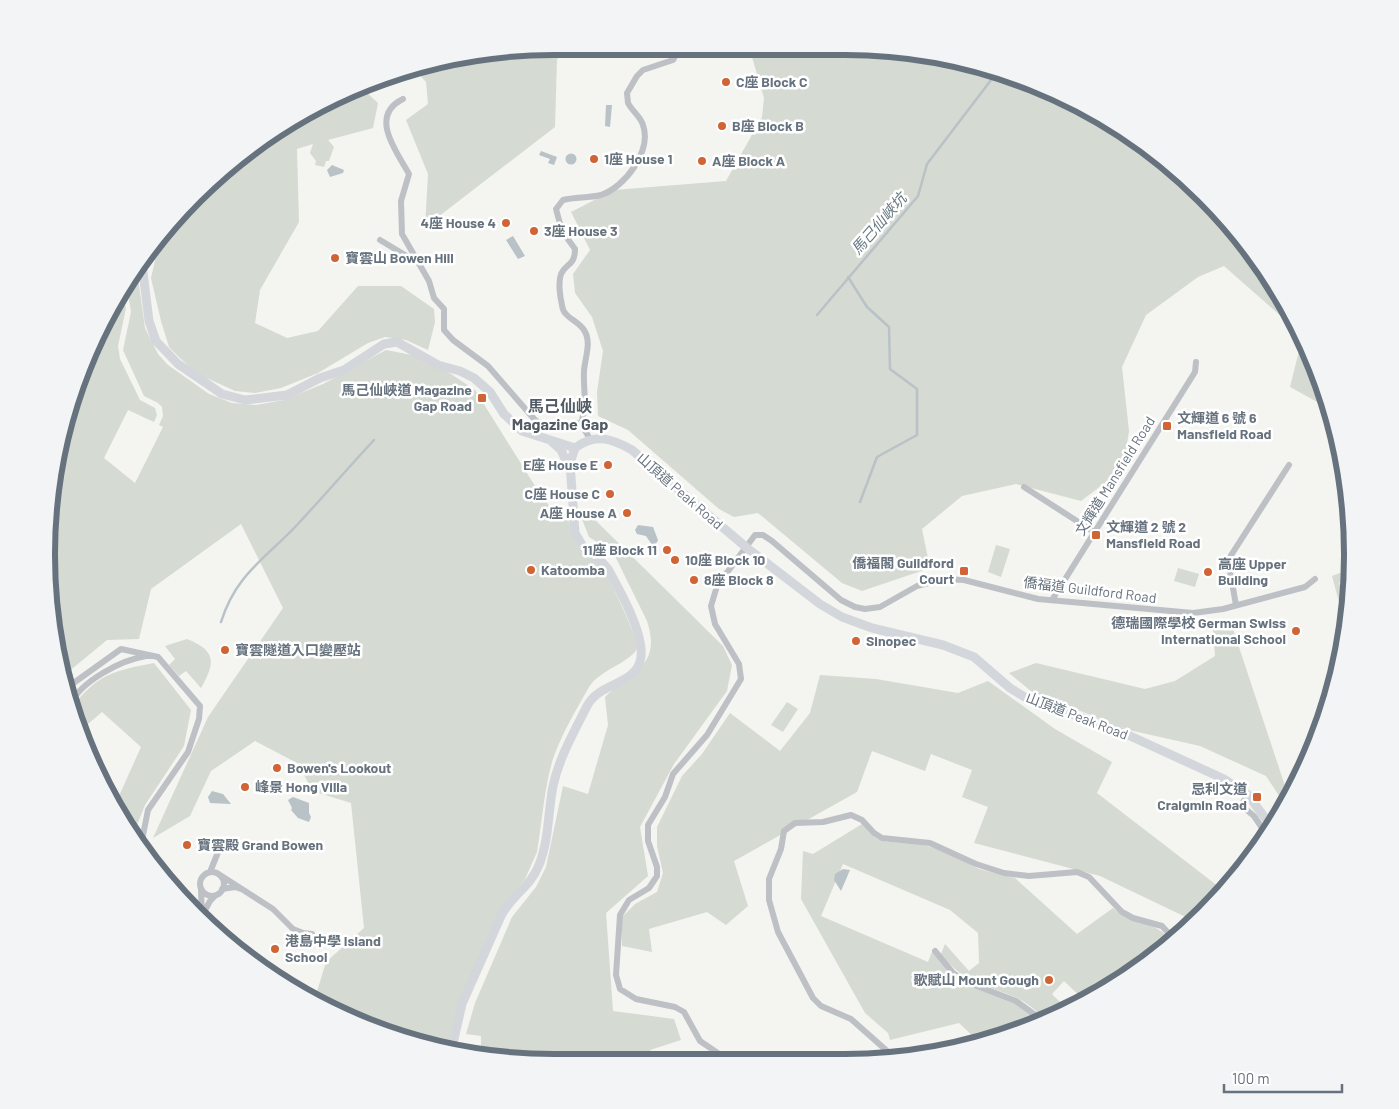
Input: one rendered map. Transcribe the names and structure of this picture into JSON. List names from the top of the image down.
{
  "streets": {
    "main road": ["山頂道 Peak Road"],
    "street": ["文輝道 Mansfield Road", "僑福道 Guildford Road"]
  },
  "crossings": [
    ["文輝道 Mansfield Road", "僑福道 Guildford Road"],
    ["山頂道 Peak Road", "僑福道 Guildford Road"]
  ],
  "districts": ["馬己仙峽 Magazine Gap"],
  "water": ["馬己仙峽坑"],
  "places": {
    "other": [
      "C座 Block C",
      "B座 Block B",
      "1座 House 1",
      "A座 Block A",
      "4座 House 4",
      "3座 House 3",
      "寶雲山 Bowen Hill",
      "E座 House E",
      "C座 House C",
      "A座 House A",
      "11座 Block 11",
      "10座 Block 10",
      "Katoomba",
      "高座 Upper Building",
      "8座 Block 8",
      "德瑞國際學校 German Swiss International School",
      "Sinopec",
      "寶雲隧道入口變壓站",
      "Bowen's Lookout",
      "峰景 Hong Villa",
      "寶雲殿 Grand Bowen",
      "港島中學 Island School",
      "歌賦山 Mount Gough"
    ],
    "transit": [
      "馬己仙峽道 Magazine Gap Road",
      "文輝道 6 號 6 Mansfield Road",
      "文輝道 2 號 2 Mansfield Road",
      "僑福閣 Guildford Court",
      "忌利文道 Craigmin Road"
    ]
  },
  "scale_bar": "100 m"
}
